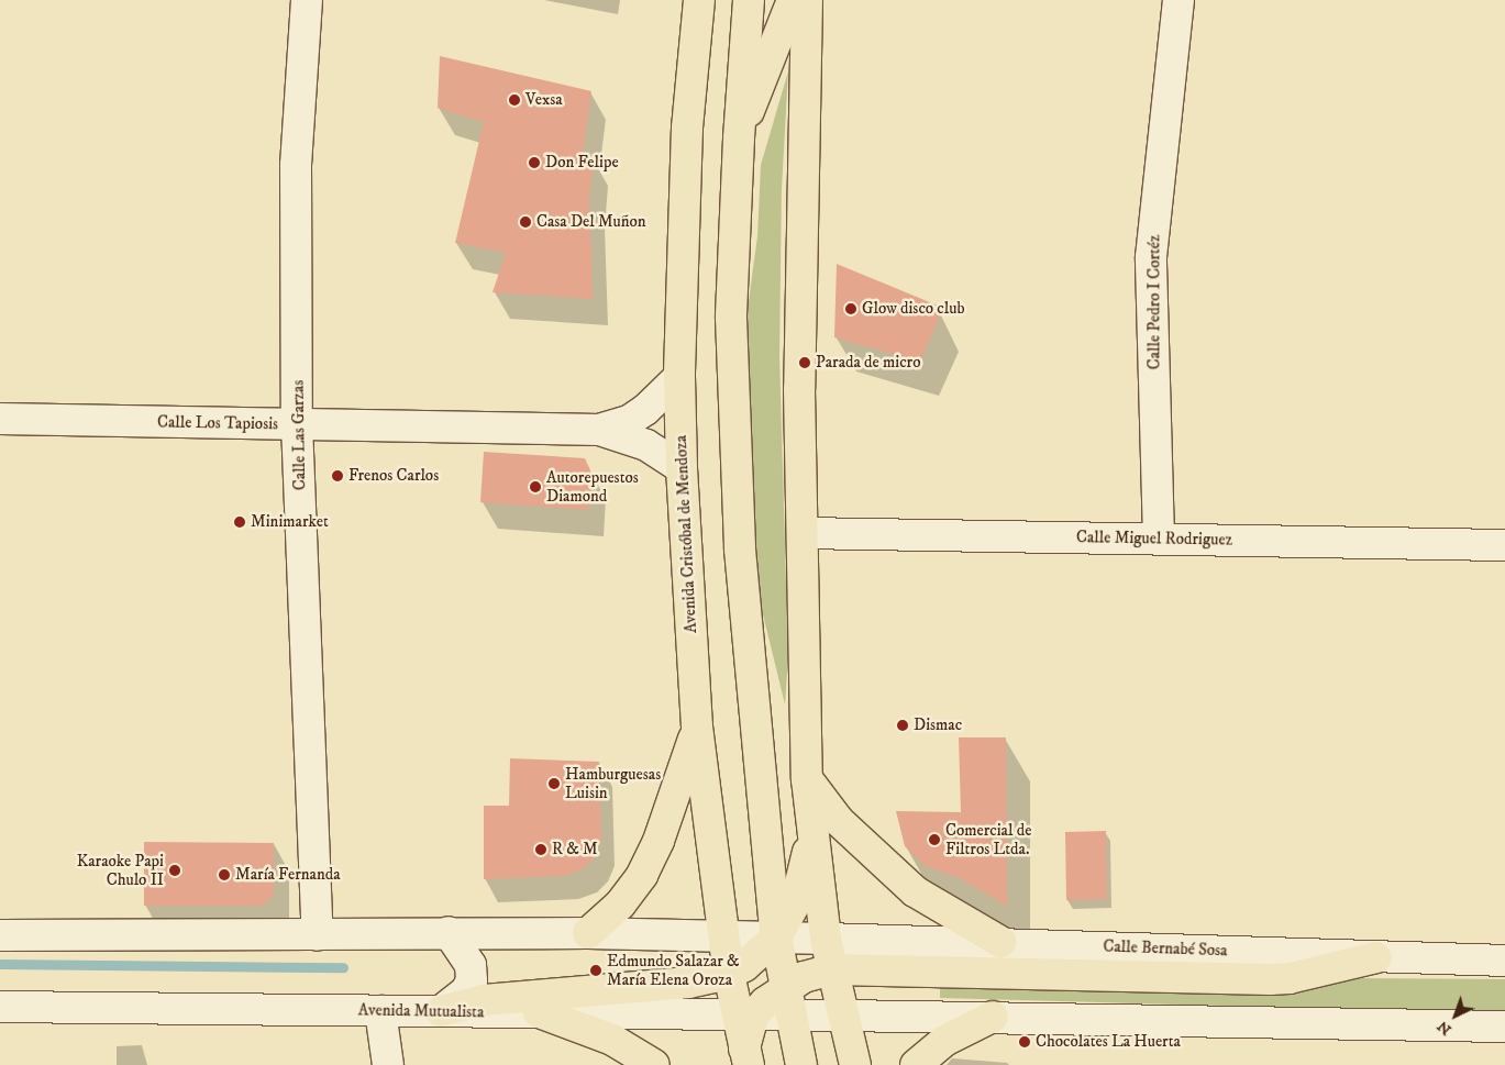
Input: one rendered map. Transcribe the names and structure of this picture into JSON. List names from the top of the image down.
{
  "streets": {
    "main road": ["Avenida Cristóbal de Mendoza"],
    "street": [
      "Calle Pedro I Cortéz",
      "Calle Los Tapiosis",
      "Calle Las Garzas",
      "Calle Miguel Rodriguez",
      "Calle Bernabé Sosa",
      "Avenida Mutualista"
    ]
  },
  "crossings": [
    ["Calle Pedro I Cortéz", "Calle Miguel Rodriguez"],
    ["Calle Los Tapiosis", "Calle Las Garzas"],
    ["Calle Los Tapiosis", "Avenida Cristóbal de Mendoza"],
    ["Avenida Cristóbal de Mendoza", "Avenida Mutualista"]
  ],
  "places": [
    "Vexsa",
    "Don Felipe",
    "Casa Del Muñon",
    "Glow disco club",
    "Parada de micro",
    "Frenos Carlos",
    "Autorepuestos Diamond",
    "Minimarket",
    "Dismac",
    "Hamburguesas Luisin",
    "Comercial de Filtros Ltda.",
    "R & M",
    "Karaoke Papi Chulo II",
    "María Fernanda",
    "Edmundo Salazar & María Elena Oroza",
    "Chocolates La Huerta"
  ],
  "north": "bottom left"
}
